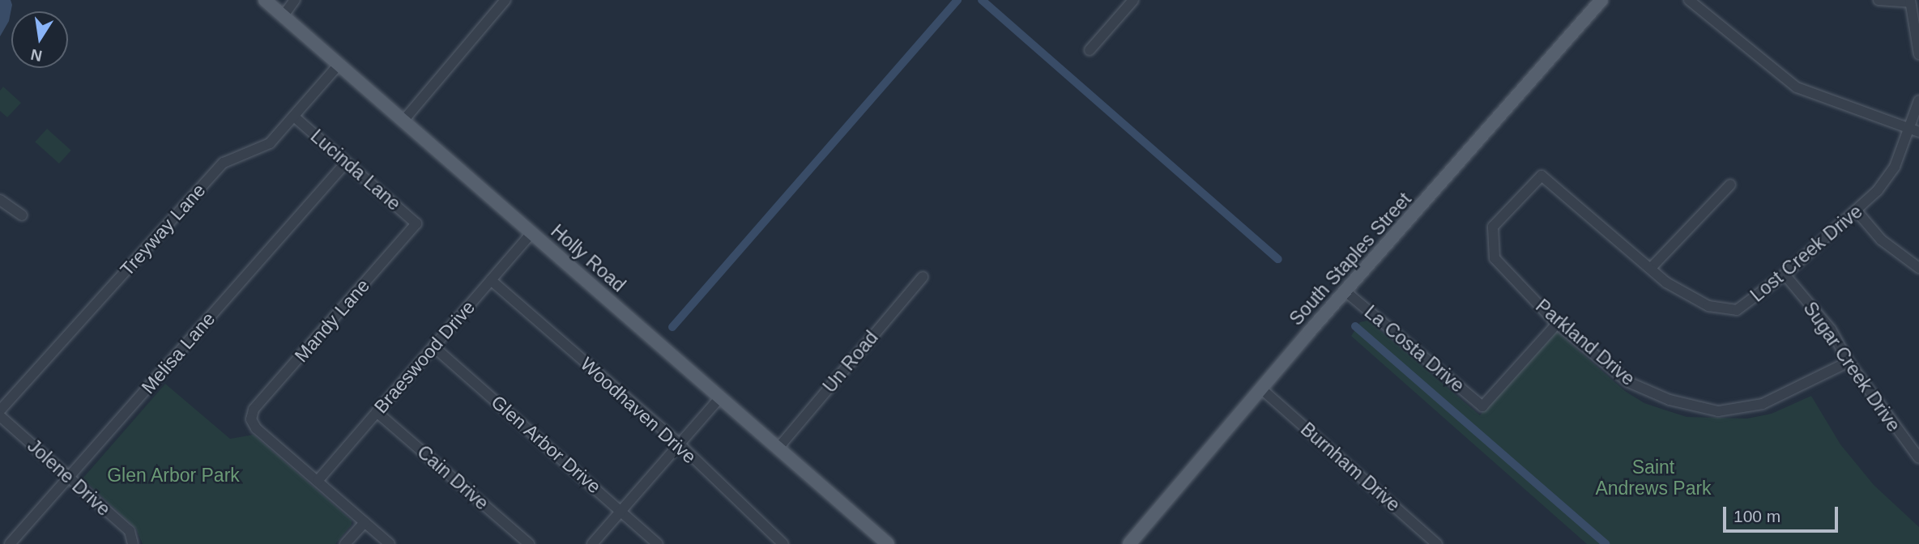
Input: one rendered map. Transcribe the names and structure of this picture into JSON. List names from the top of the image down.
{
  "streets": {
    "main road": ["Holly Road", "South Staples Street"],
    "street": [
      "Lucinda Lane",
      "Treyway Lane",
      "Lost Creek Drive",
      "Mandy Lane",
      "Parkland Drive",
      "La Costa Drive",
      "Melisa Lane",
      "Braeswood Drive",
      "Un Road",
      "Sugar Creek Drive",
      "Woodhaven Drive",
      "Glen Arbor Drive",
      "Burnham Drive",
      "Jolene Drive",
      "Cain Drive"
    ]
  },
  "crossings": [
    ["Lucinda Lane", "Treyway Lane"],
    ["Lucinda Lane", "Mandy Lane"],
    ["Lucinda Lane", "Melisa Lane"],
    ["Treyway Lane", "Holly Road"],
    ["Lost Creek Drive", "Parkland Drive"],
    ["Lost Creek Drive", "Sugar Creek Drive"],
    ["Holly Road", "Braeswood Drive"],
    ["Holly Road", "Un Road"],
    ["South Staples Street", "La Costa Drive"],
    ["South Staples Street", "Burnham Drive"],
    ["Mandy Lane", "Braeswood Drive"],
    ["Parkland Drive", "La Costa Drive"],
    ["Parkland Drive", "Sugar Creek Drive"],
    ["Melisa Lane", "Jolene Drive"],
    ["Braeswood Drive", "Woodhaven Drive"],
    ["Braeswood Drive", "Glen Arbor Drive"],
    ["Braeswood Drive", "Cain Drive"]
  ],
  "parks": ["Saint Andrews Park", "Glen Arbor Park"],
  "scale_bar": "100 m",
  "north": "bottom"
}
